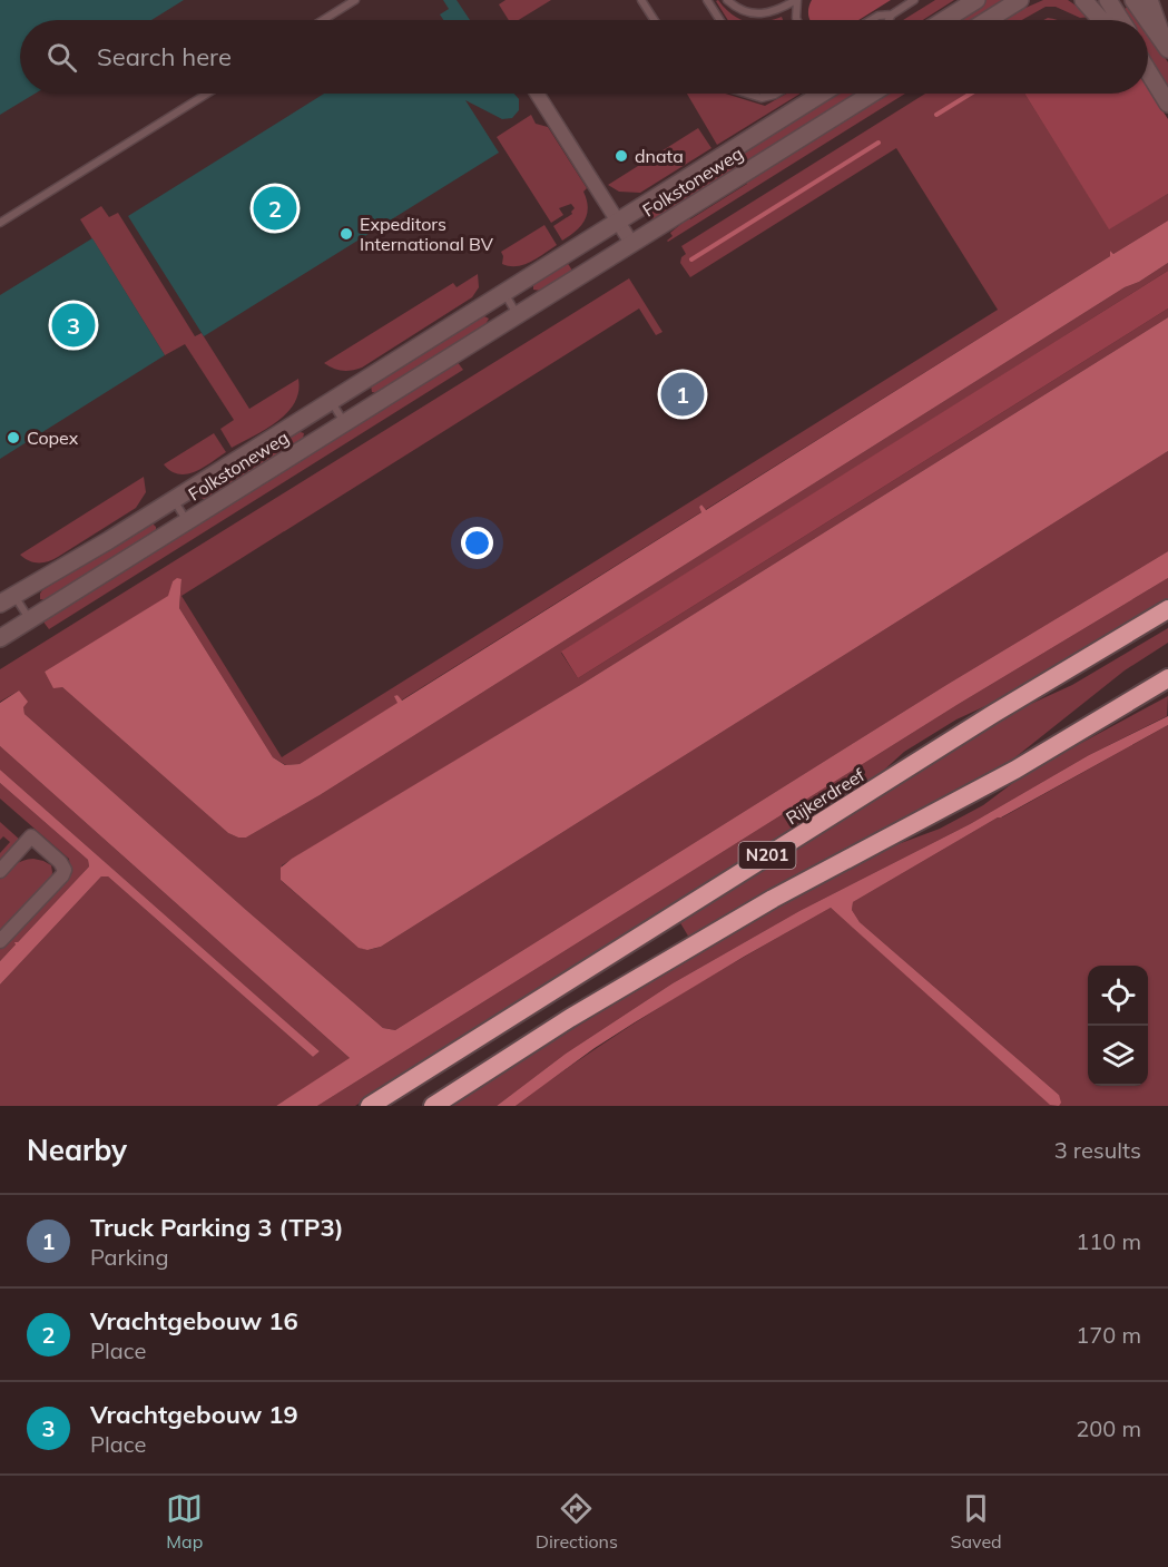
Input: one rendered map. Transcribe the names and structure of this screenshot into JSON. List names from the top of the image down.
{
  "streets": {
    "highway": ["Rijkerdreef", "N201"],
    "street": ["Folkstoneweg"]
  },
  "places": ["dnata", "Expeditors International BV", "Copex"],
  "page": {
    "search": "Search here",
    "pins": ["2", "3", "1"],
    "heading": ["Nearby", "3 results"],
    "list": [
      {
        "mark": "1",
        "name": "Truck Parking 3 (TP3)",
        "note": "Parking",
        "value": "110 m"
      },
      {
        "mark": "2",
        "name": "Vrachtgebouw 16",
        "note": "Place",
        "value": "170 m"
      },
      {
        "mark": "3",
        "name": "Vrachtgebouw 19",
        "note": "Place",
        "value": "200 m"
      }
    ],
    "nav": ["Map", "Directions", "Saved"]
  }
}
